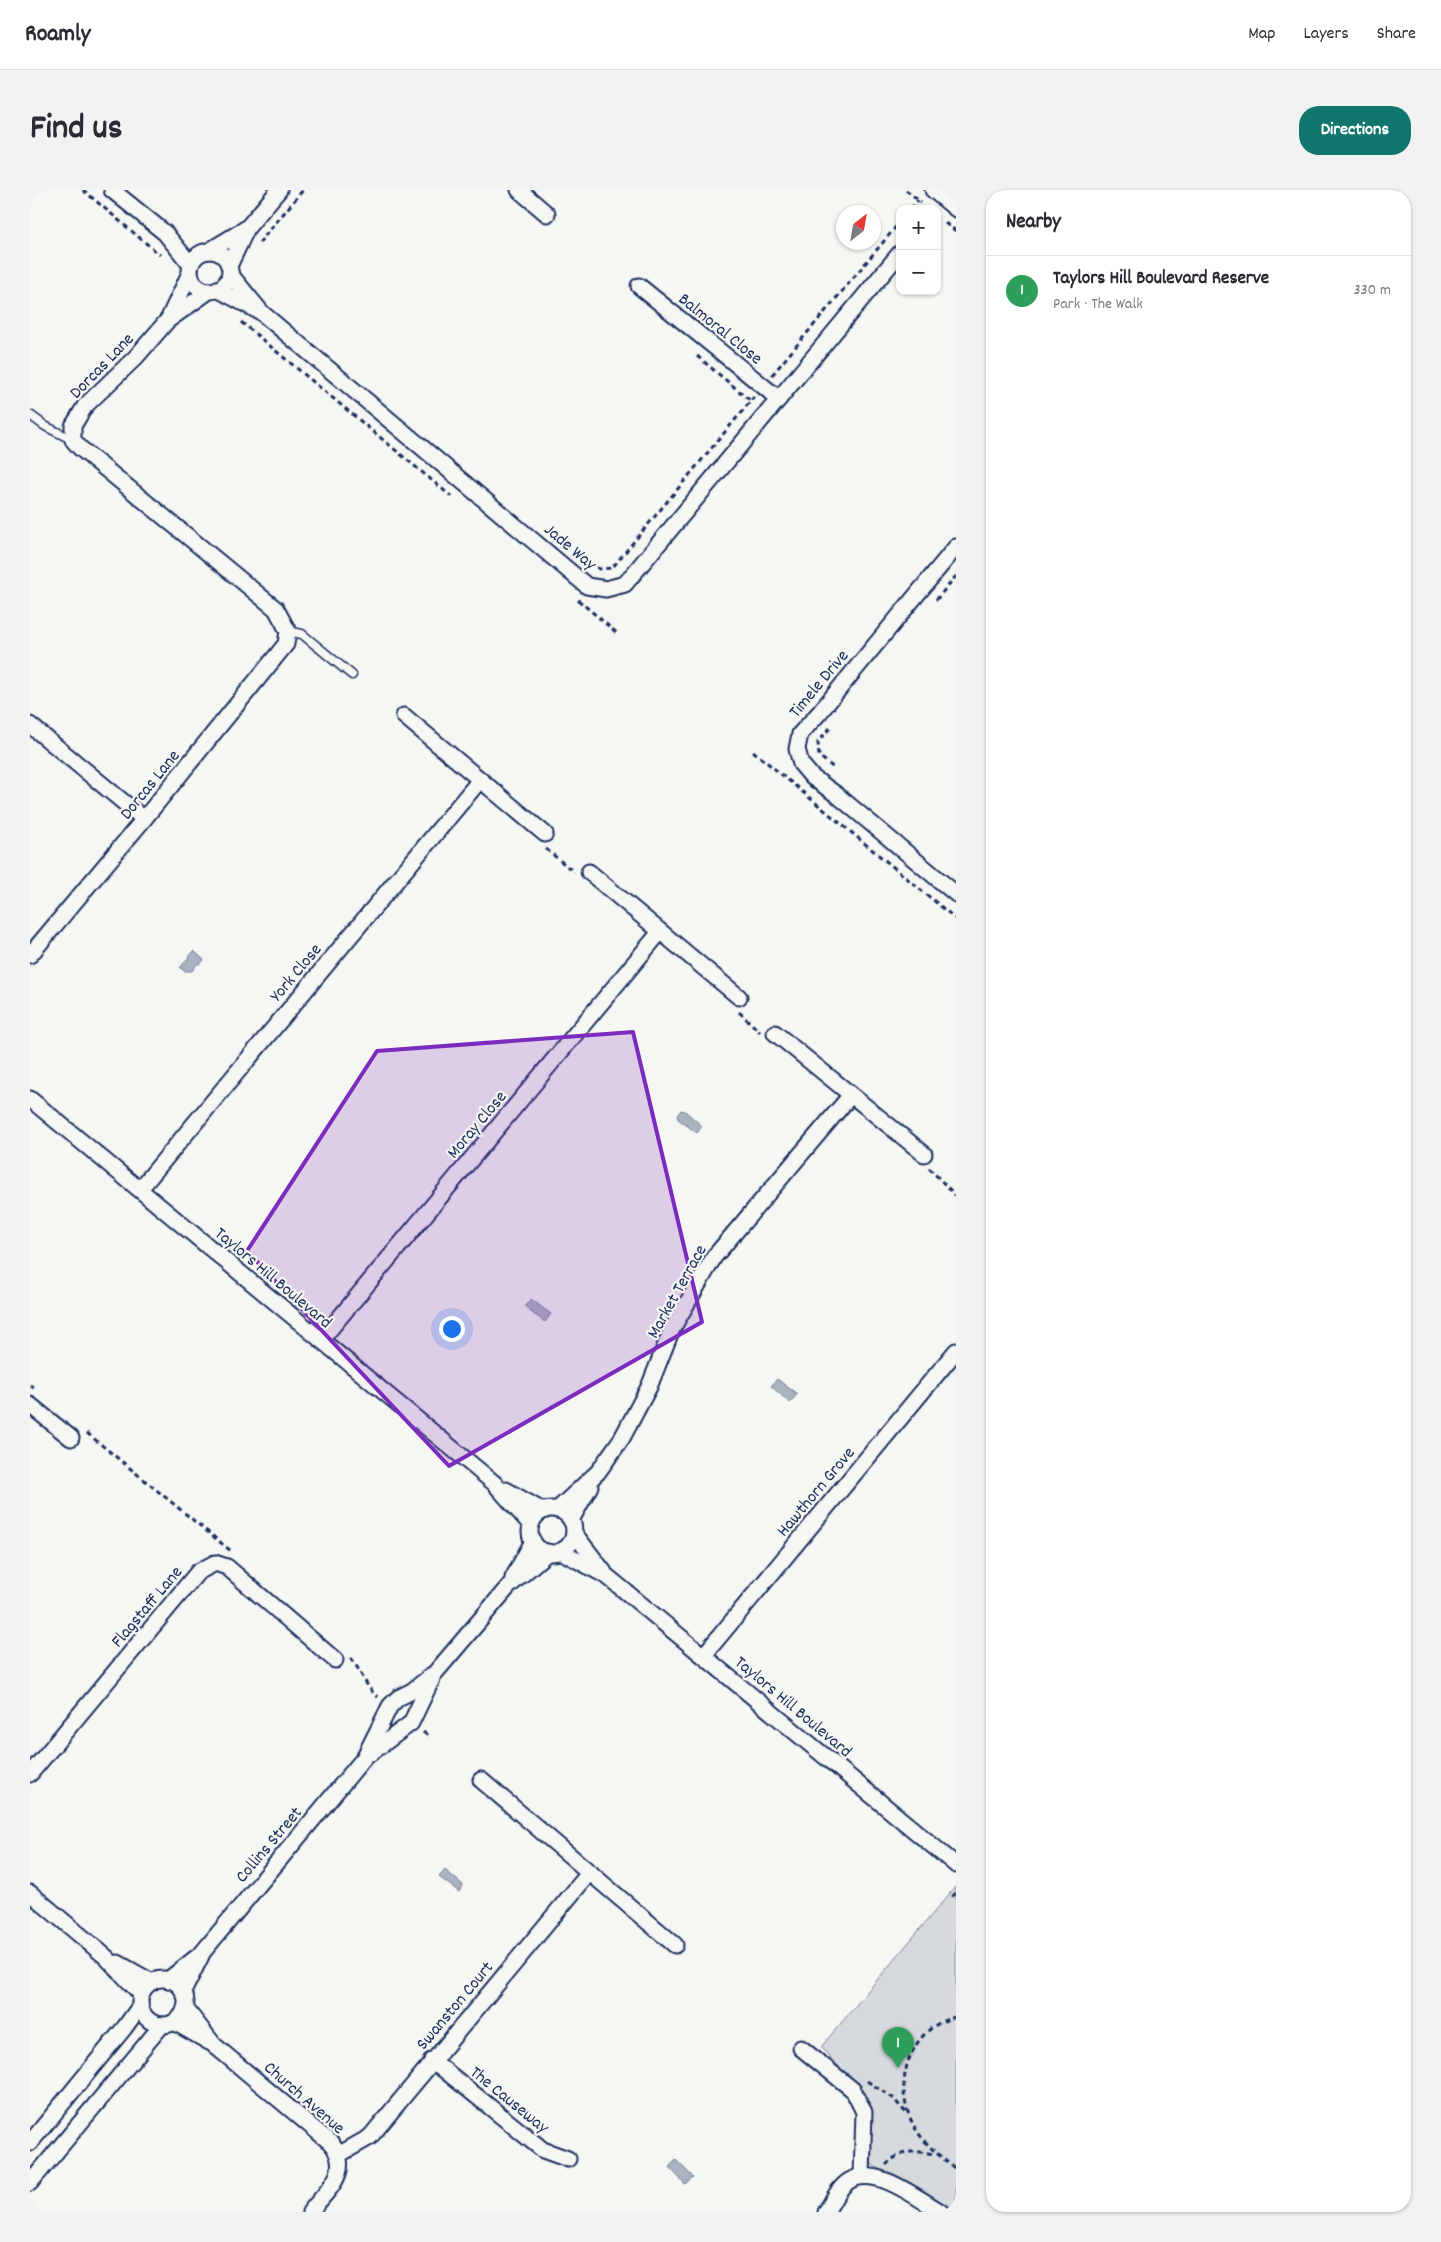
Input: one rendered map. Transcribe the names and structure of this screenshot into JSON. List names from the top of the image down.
{
  "streets": {
    "street": [
      "Balmoral Close",
      "Dorcas Lane",
      "Jade Way",
      "Timele Drive",
      "York Close",
      "Moray Close",
      "Taylors Hill Boulevard",
      "Market Terrace",
      "Hawthorn Grove",
      "Flagstaff Lane",
      "Collins Street",
      "Swanston Court",
      "Church Avenue",
      "The Causeway"
    ]
  },
  "crossings": [
    ["Balmoral Close", "Jade Way"],
    ["Dorcas Lane", "Jade Way"],
    ["York Close", "Taylors Hill Boulevard"],
    ["Moray Close", "Taylors Hill Boulevard"],
    ["Taylors Hill Boulevard", "Market Terrace"],
    ["Taylors Hill Boulevard", "Hawthorn Grove"],
    ["Taylors Hill Boulevard", "Collins Street"],
    ["Market Terrace", "Collins Street"],
    ["Collins Street", "Church Avenue"],
    ["Swanston Court", "Church Avenue"],
    ["Swanston Court", "The Causeway"]
  ],
  "north": "top right",
  "page": {
    "header": "Roamly",
    "nav": ["Map", "Layers", "Share"],
    "title": "Find us",
    "buttons": "Directions",
    "heading": "Nearby",
    "map_buttons": ["+", "−"],
    "list": [
      {
        "mark": "1",
        "name": "Taylors Hill Boulevard Reserve",
        "note": "Park · The Walk",
        "value": "330 m"
      }
    ],
    "pins": "1"
  }
}
